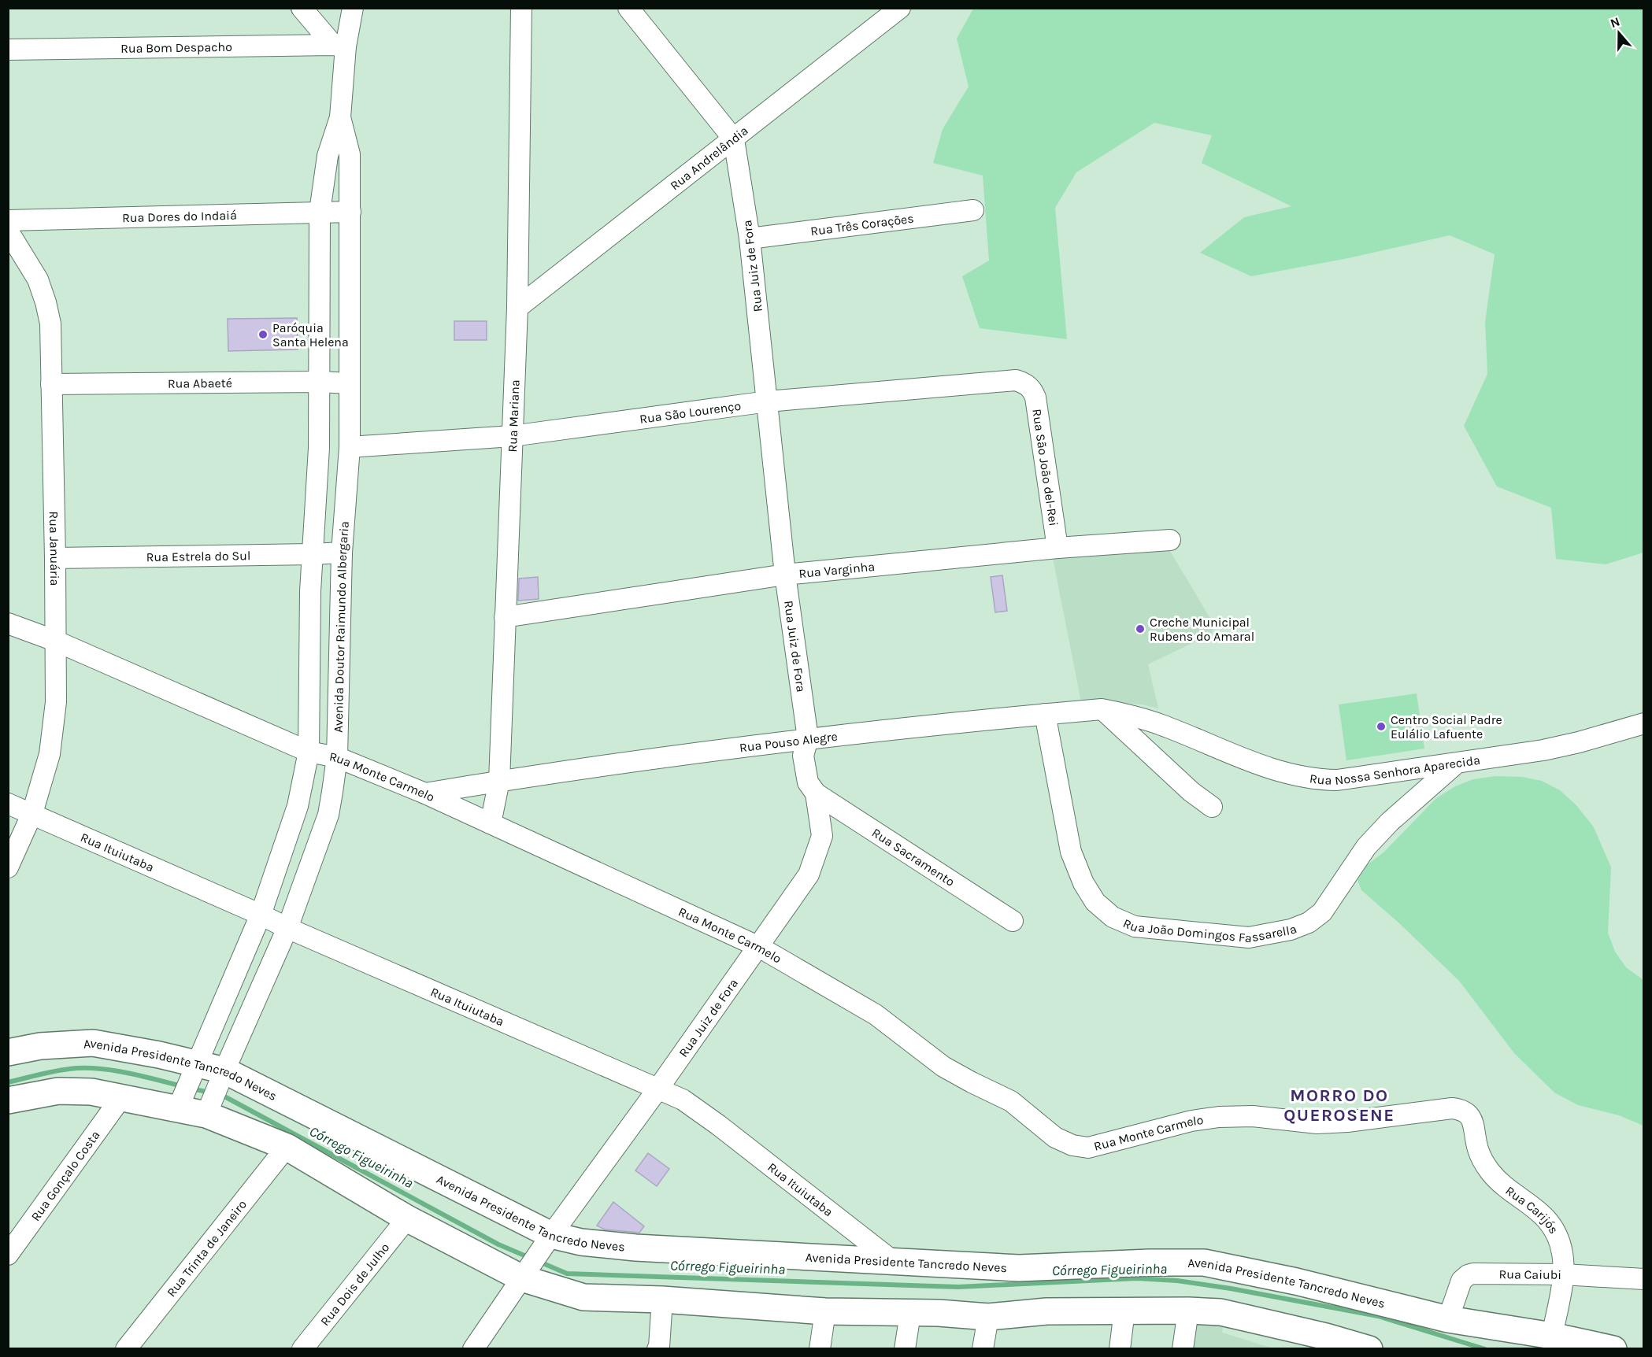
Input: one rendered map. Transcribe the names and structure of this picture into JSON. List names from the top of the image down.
{
  "streets": {
    "main road": ["Avenida Presidente Tancredo Neves"],
    "street": [
      "Rua Bom Despacho",
      "Rua Andrelândia",
      "Rua Dores do Indaiá",
      "Rua Três Corações",
      "Rua Juiz de Fora",
      "Rua Abaeté",
      "Rua São Lourenço",
      "Rua Mariana",
      "Rua São João del-Rei",
      "Rua Januária",
      "Rua Estrela do Sul",
      "Rua Varginha",
      "Avenida Doutor Raimundo Albergaria",
      "Rua Pouso Alegre",
      "Rua Nossa Senhora Aparecida",
      "Rua Monte Carmelo",
      "Rua Ituiutaba",
      "Rua Sacramento",
      "Rua João Domingos Fassarella",
      "Rua Gonçalo Costa",
      "Rua Carijós",
      "Rua Trinta de Janeiro",
      "Rua Caiubi",
      "Rua Dois de Julho"
    ]
  },
  "crossings": [
    ["Rua Bom Despacho", "Avenida Doutor Raimundo Albergaria"],
    ["Rua Andrelândia", "Rua Juiz de Fora"],
    ["Rua Andrelândia", "Rua Mariana"],
    ["Rua Dores do Indaiá", "Avenida Doutor Raimundo Albergaria"],
    ["Rua Três Corações", "Rua Juiz de Fora"],
    ["Rua Juiz de Fora", "Rua São Lourenço"],
    ["Rua Juiz de Fora", "Rua Varginha"],
    ["Rua Juiz de Fora", "Rua Pouso Alegre"],
    ["Rua Juiz de Fora", "Rua Monte Carmelo"],
    ["Rua Juiz de Fora", "Rua Ituiutaba"],
    ["Rua Juiz de Fora", "Rua Sacramento"],
    ["Rua Juiz de Fora", "Avenida Presidente Tancredo Neves"],
    ["Rua Abaeté", "Rua Januária"],
    ["Rua Abaeté", "Avenida Doutor Raimundo Albergaria"],
    ["Rua São Lourenço", "Rua Mariana"],
    ["Rua São Lourenço", "Rua São João del-Rei"],
    ["Rua São Lourenço", "Avenida Doutor Raimundo Albergaria"],
    ["Rua Mariana", "Rua Varginha"],
    ["Rua Mariana", "Rua Pouso Alegre"],
    ["Rua Mariana", "Rua Monte Carmelo"],
    ["Rua São João del-Rei", "Rua Varginha"],
    ["Rua Januária", "Rua Estrela do Sul"],
    ["Rua Januária", "Rua Monte Carmelo"],
    ["Rua Januária", "Rua Ituiutaba"],
    ["Rua Estrela do Sul", "Avenida Doutor Raimundo Albergaria"],
    ["Avenida Doutor Raimundo Albergaria", "Rua Monte Carmelo"],
    ["Avenida Doutor Raimundo Albergaria", "Rua Ituiutaba"],
    ["Avenida Doutor Raimundo Albergaria", "Avenida Presidente Tancredo Neves"],
    ["Rua Pouso Alegre", "Rua Nossa Senhora Aparecida"],
    ["Rua Pouso Alegre", "Rua Monte Carmelo"],
    ["Rua Pouso Alegre", "Rua João Domingos Fassarella"],
    ["Rua Nossa Senhora Aparecida", "Rua João Domingos Fassarella"],
    ["Rua Monte Carmelo", "Rua Carijós"],
    ["Rua Ituiutaba", "Avenida Presidente Tancredo Neves"],
    ["Avenida Presidente Tancredo Neves", "Rua Carijós"],
    ["Avenida Presidente Tancredo Neves", "Rua Caiubi"],
    ["Rua Carijós", "Rua Caiubi"]
  ],
  "districts": ["MORRO DO QUEROSENE"],
  "water": ["Córrego Figueirinha"],
  "places": ["Paróquia Santa Helena", "Creche Municipal Rubens do Amaral", "Centro Social Padre Eulálio Lafuente"],
  "north": "top"
}
